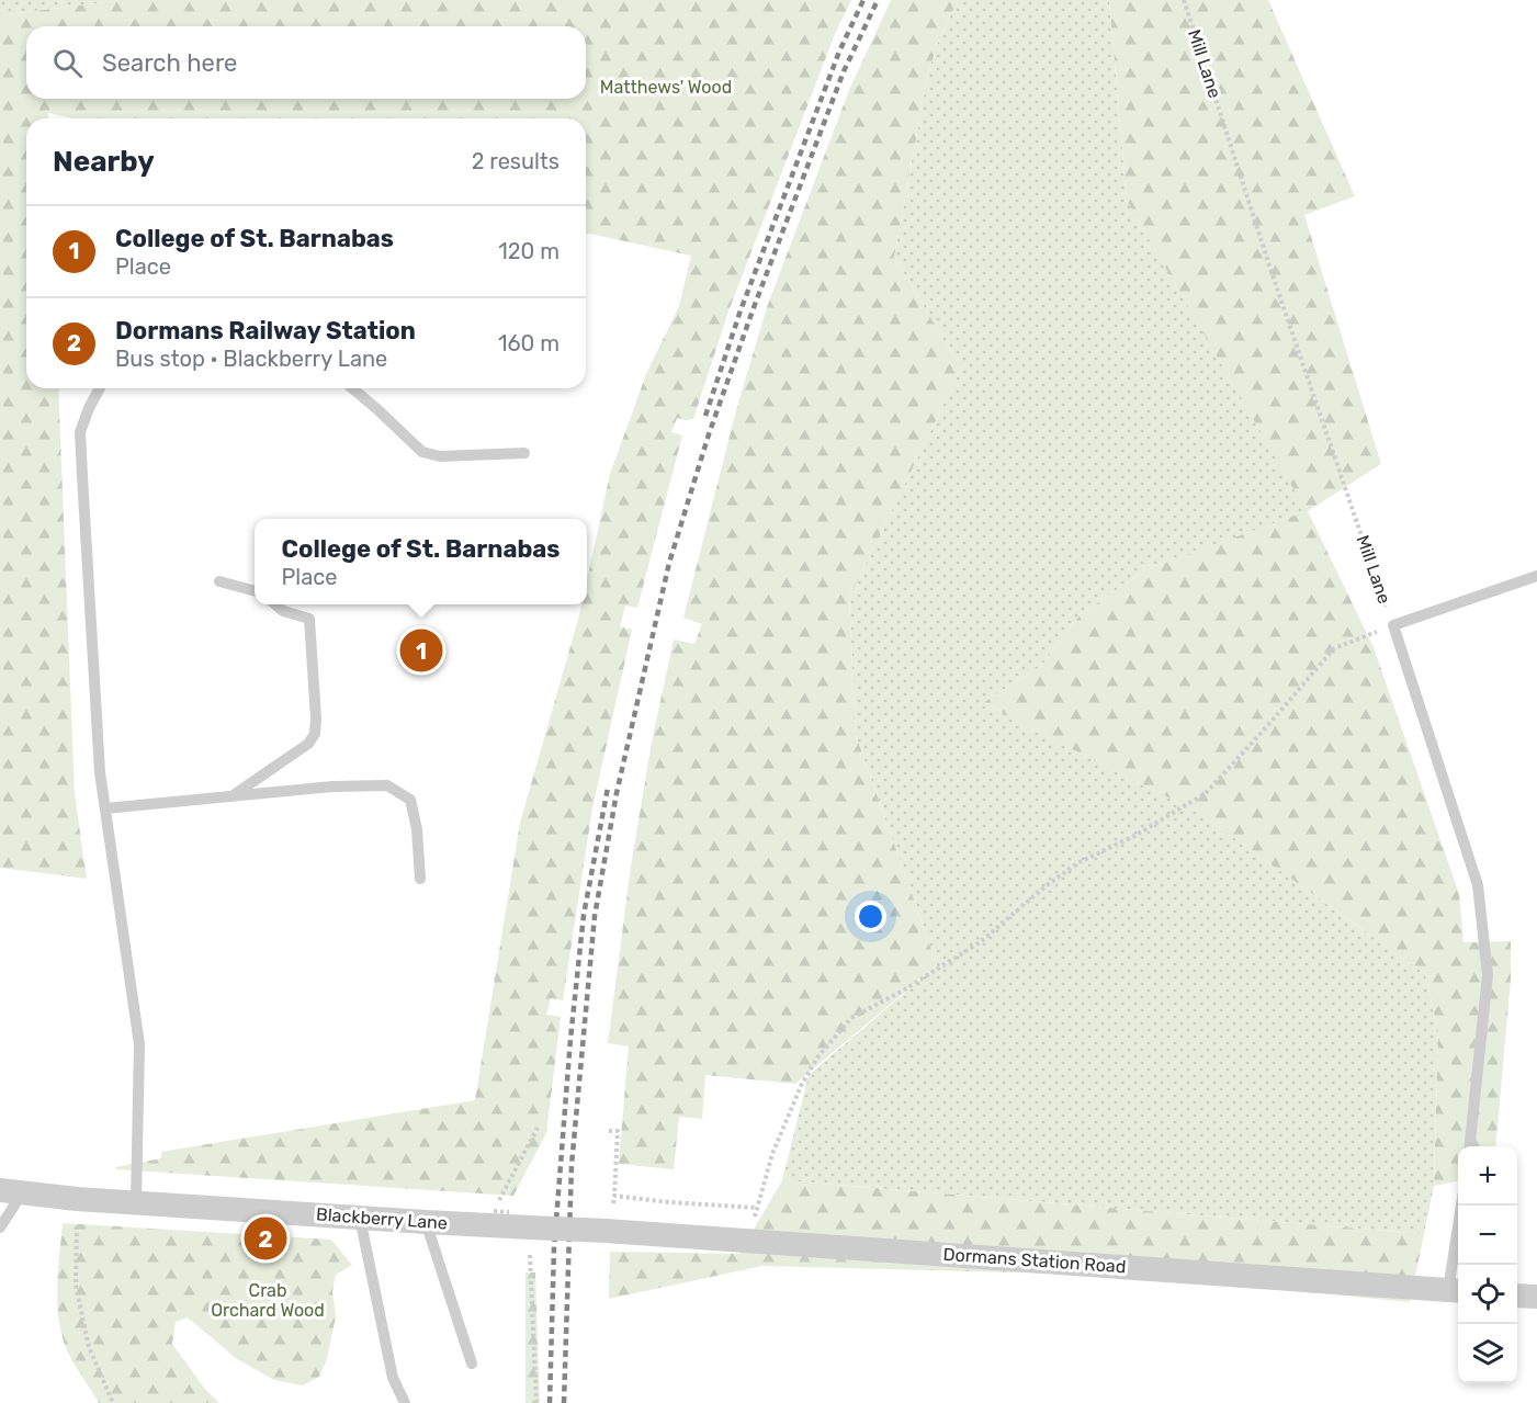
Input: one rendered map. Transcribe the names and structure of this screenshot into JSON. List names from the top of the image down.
{
  "streets": {
    "street": ["Blackberry Lane", "Dormans Station Road"],
    "lane": ["Mill Lane"]
  },
  "crossings": [
    ["Blackberry Lane", "Dormans Station Road"]
  ],
  "parks": ["Matthews' Wood", "Crab Orchard Wood"],
  "page": {
    "search": "Search here",
    "heading": ["Nearby", "2 results"],
    "list": [
      {
        "mark": "1",
        "name": "College of St. Barnabas",
        "note": "Place",
        "value": "120 m"
      },
      {
        "mark": "2",
        "name": "Dormans Railway Station",
        "note": "Bus stop · Blackberry Lane",
        "value": "160 m"
      }
    ],
    "popup": ["College of St. Barnabas", "Place"],
    "pins": ["1", "2"],
    "map_buttons": ["+", "−"]
  }
}
